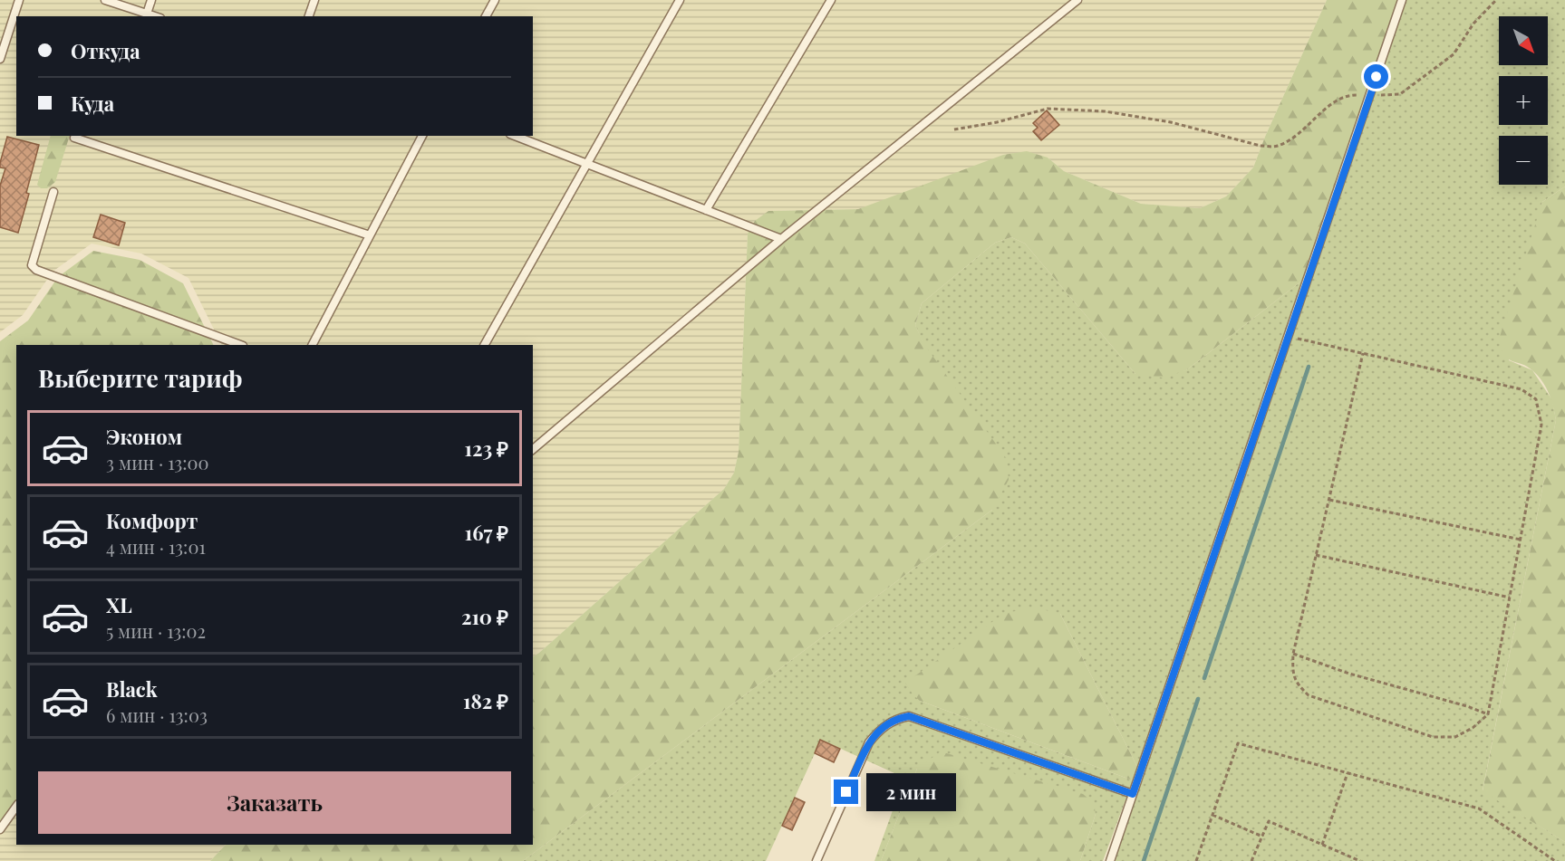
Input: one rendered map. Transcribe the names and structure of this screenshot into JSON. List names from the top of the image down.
{
  "north": "bottom right",
  "page": {
    "map_buttons": ["+", "−"],
    "banner": ["Откуда", "Куда"],
    "heading": "Выберите тариф",
    "list": [
      {
        "name": "Эконом",
        "note": "3 мин · 13:00",
        "value": "123 ₽"
      },
      {
        "name": "Комфорт",
        "note": "4 мин · 13:01",
        "value": "167 ₽"
      },
      {
        "name": "XL",
        "note": "5 мин · 13:02",
        "value": "210 ₽"
      },
      {
        "name": "Black",
        "note": "6 мин · 13:03",
        "value": "182 ₽"
      }
    ],
    "buttons": "Заказать",
    "bubble": "2 мин"
  }
}
